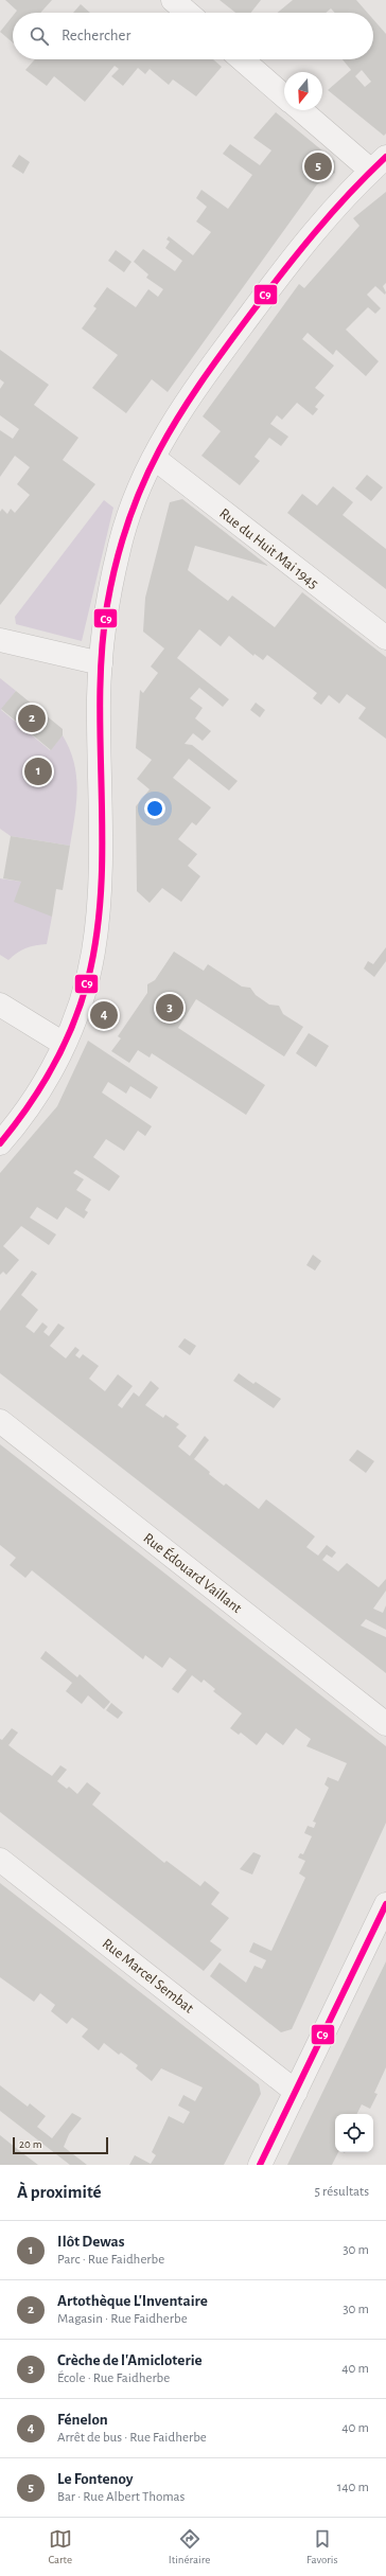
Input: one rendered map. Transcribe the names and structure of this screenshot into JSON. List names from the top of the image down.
{
  "streets": {
    "street": ["Rue du Huit Mai 1945", "Rue Édouard Vaillant", "Rue Marcel Sembat"]
  },
  "lines": ["transit line C9"],
  "scale_bar": "20 m",
  "north": "bottom",
  "page": {
    "search": "Rechercher",
    "pins": [
      "5",
      "2",
      "1",
      "3",
      "4"
    ],
    "scale": "20 m",
    "heading": ["À proximité", "5 résultats"],
    "list": [
      {
        "mark": "1",
        "name": "Ilôt Dewas",
        "note": "Parc · Rue Faidherbe",
        "value": "30 m"
      },
      {
        "mark": "2",
        "name": "Artothèque L'Inventaire",
        "note": "Magasin · Rue Faidherbe",
        "value": "30 m"
      },
      {
        "mark": "3",
        "name": "Crèche de l'Amicloterie",
        "note": "École · Rue Faidherbe",
        "value": "40 m"
      },
      {
        "mark": "4",
        "name": "Fénelon",
        "note": "Arrêt de bus · Rue Faidherbe",
        "value": "40 m"
      },
      {
        "mark": "5",
        "name": "Le Fontenoy",
        "note": "Bar · Rue Albert Thomas",
        "value": "140 m"
      }
    ],
    "nav": ["Carte", "Itinéraire", "Favoris"]
  }
}
